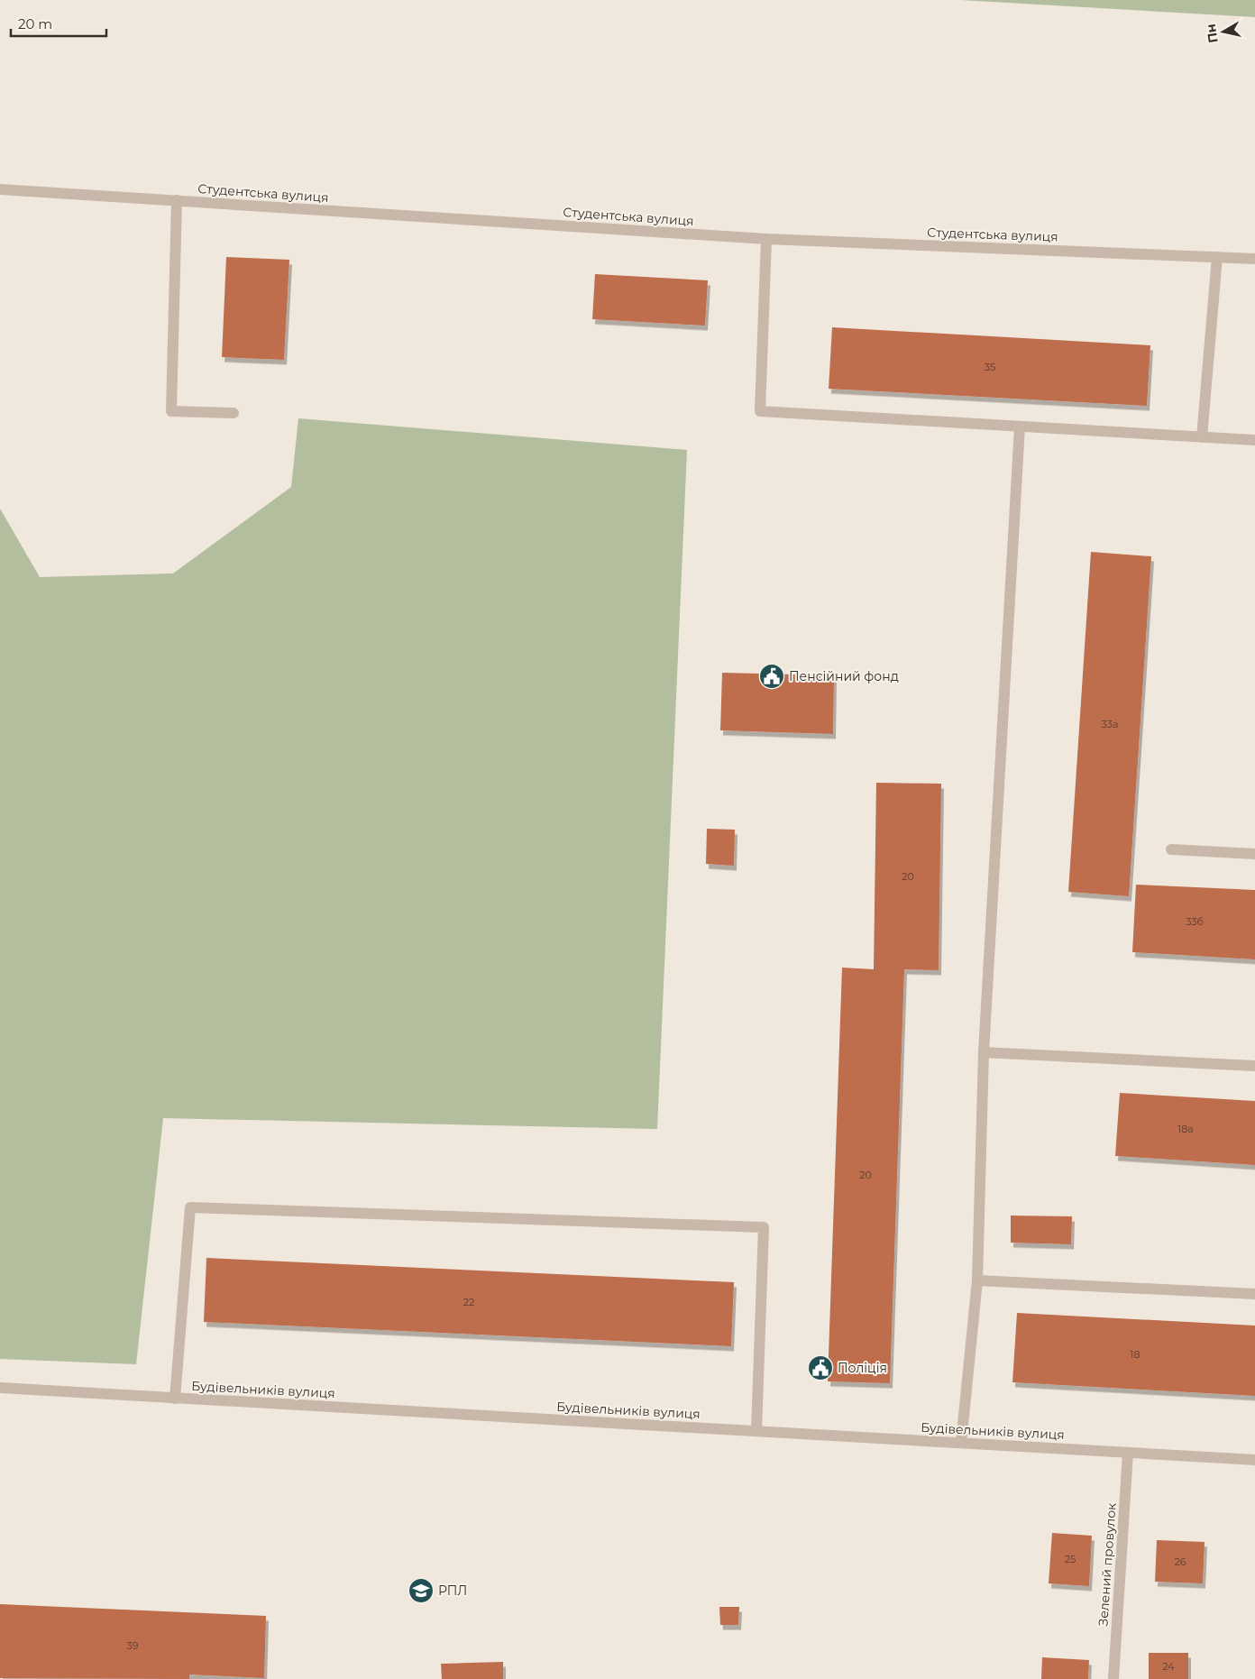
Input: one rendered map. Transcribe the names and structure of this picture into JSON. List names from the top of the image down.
{
  "streets": {
    "street": ["Студентська вулиця", "Будівельників вулиця", "Зелений провулок"]
  },
  "crossings": [
    ["Будівельників вулиця", "Зелений провулок"]
  ],
  "places": {
    "public building": ["Пенсійний фонд", "Поліція"],
    "school or university": ["РПЛ"]
  },
  "house_numbers": [
    "35",
    "33а",
    "20",
    "33б",
    "18а",
    "20",
    "22",
    "18",
    "25",
    "26",
    "39",
    "24"
  ],
  "scale_bar": "20 m",
  "north": "left"
}
